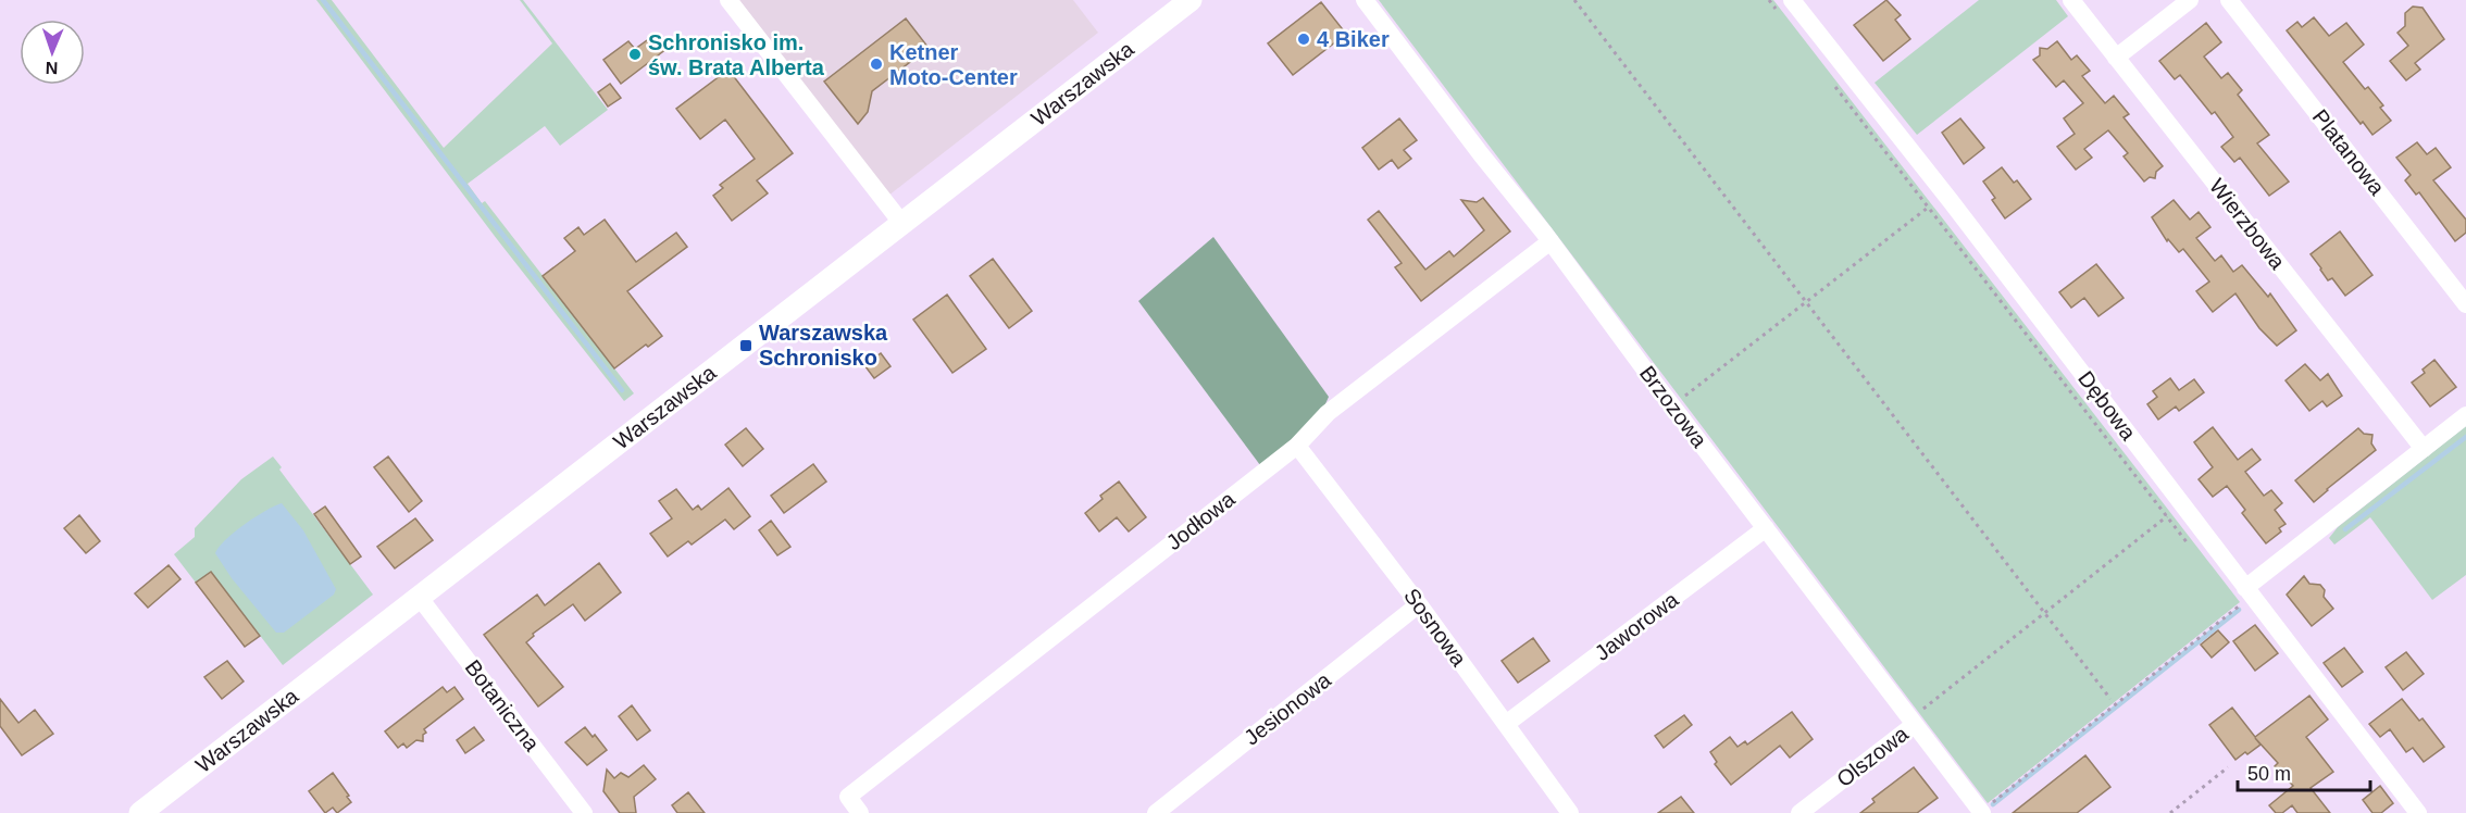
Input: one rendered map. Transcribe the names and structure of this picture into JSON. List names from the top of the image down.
{
  "streets": {
    "main road": ["Warszawska"],
    "street": [
      "Platanowa",
      "Wierzbowa",
      "Dębowa",
      "Brzozowa",
      "Jodłowa",
      "Jaworowa",
      "Sosnowa",
      "Botaniczna",
      "Jesionowa",
      "Olszowa"
    ]
  },
  "crossings": [
    ["Warszawska", "Botaniczna"],
    ["Brzozowa", "Jodłowa"],
    ["Brzozowa", "Jaworowa"],
    ["Brzozowa", "Olszowa"],
    ["Jodłowa", "Sosnowa"],
    ["Jaworowa", "Sosnowa"],
    ["Sosnowa", "Jesionowa"]
  ],
  "places": {
    "other": ["4 Biker", "Schronisko im. św. Brata Alberta", "Ketner Moto-Center"],
    "transit": ["Warszawska Schronisko"]
  },
  "scale_bar": "50 m",
  "north": "bottom"
}
